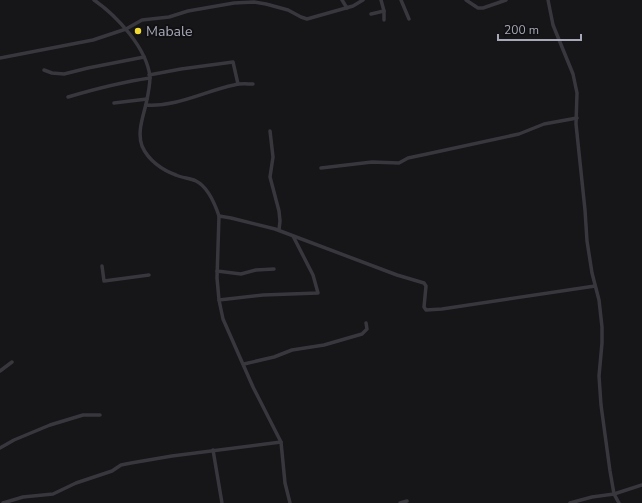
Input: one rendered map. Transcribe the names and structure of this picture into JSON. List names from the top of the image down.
{
  "places": ["Mabale"],
  "scale_bar": "200 m"
}
